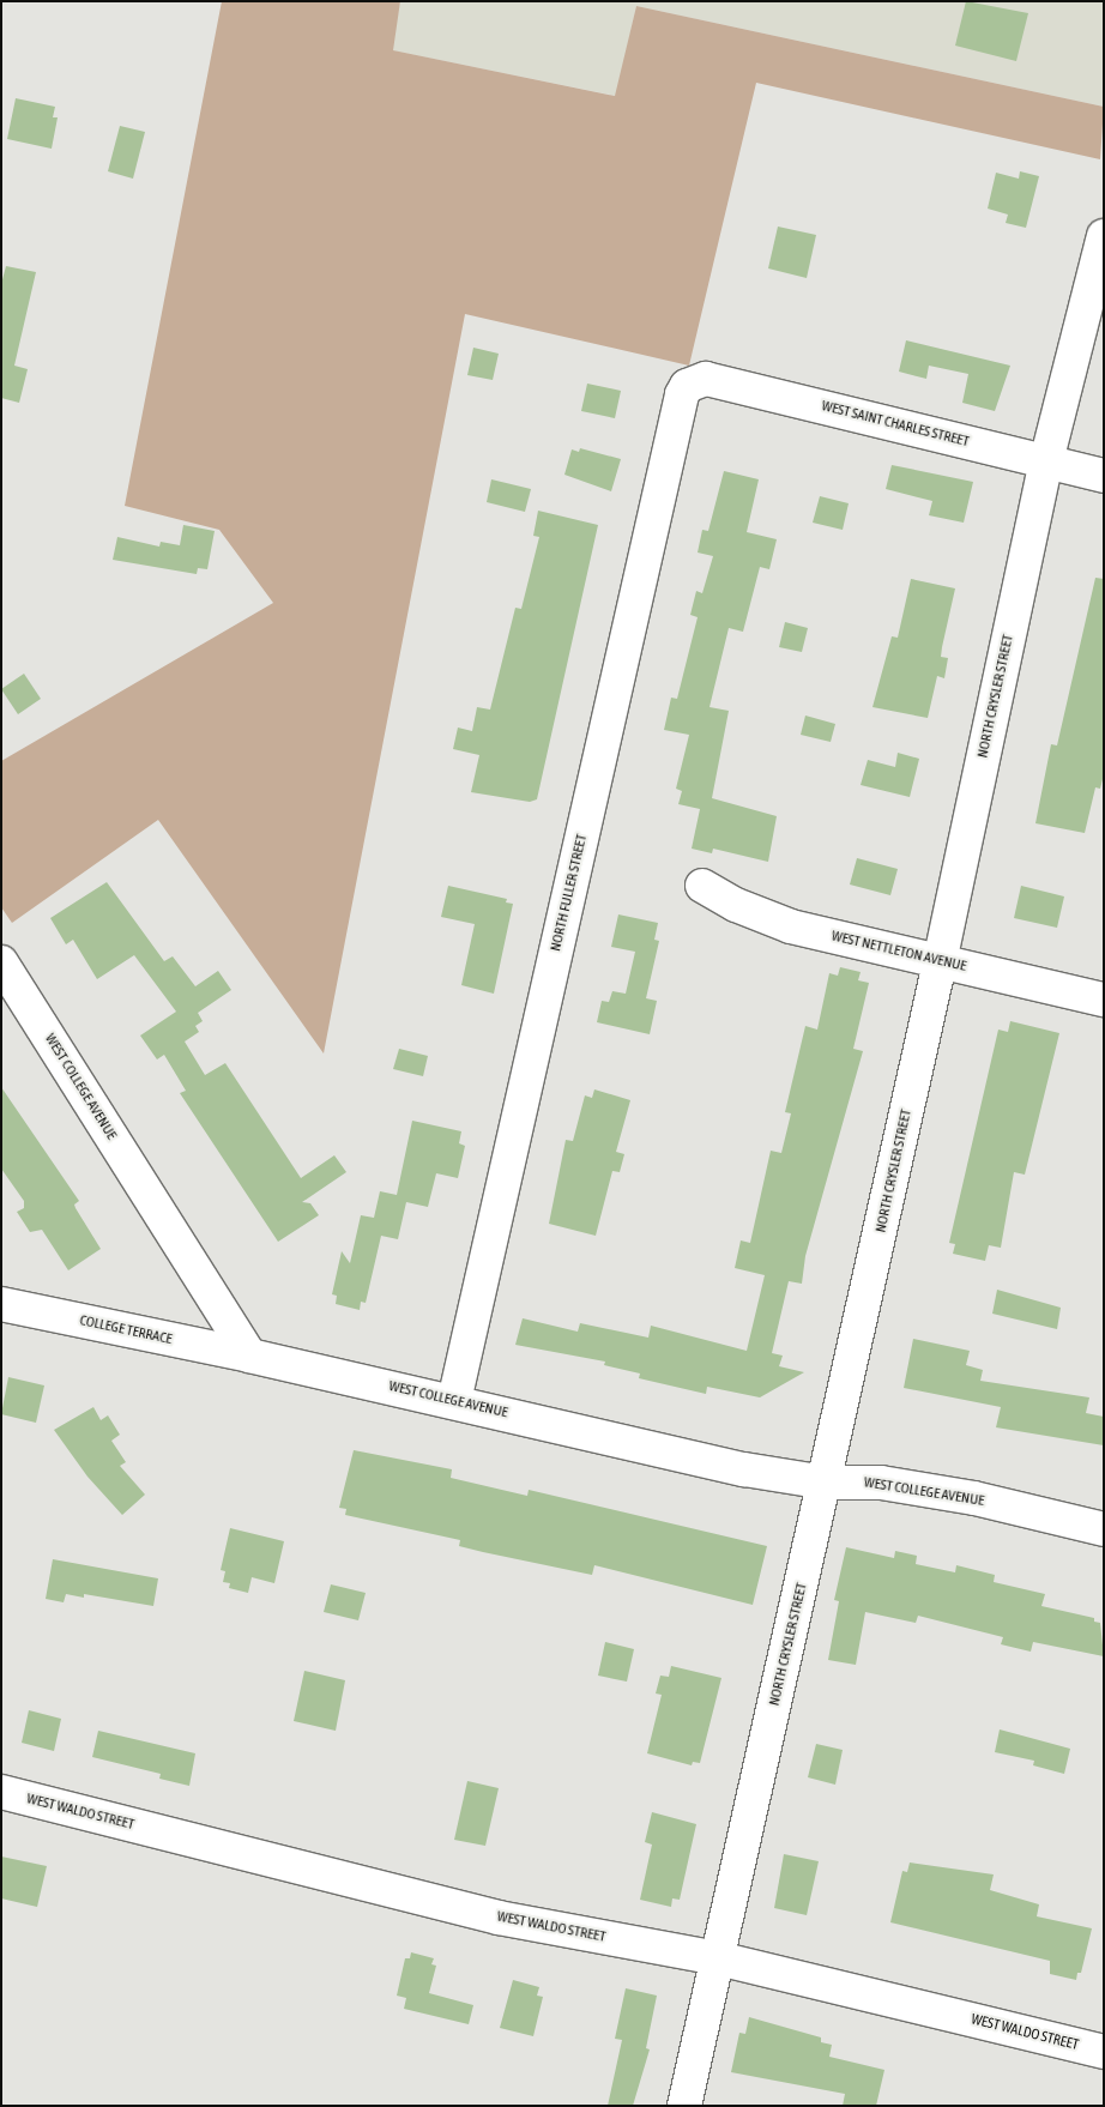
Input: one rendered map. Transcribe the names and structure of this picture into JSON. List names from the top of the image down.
{
  "streets": {
    "street": [
      "WEST SAINT CHARLES STREET",
      "NORTH CRYSLER STREET",
      "NORTH FULLER STREET",
      "WEST NETTLETON AVENUE",
      "WEST COLLEGE AVENUE",
      "COLLEGE TERRACE",
      "WEST WALDO STREET"
    ]
  },
  "crossings": [
    ["WEST SAINT CHARLES STREET", "NORTH CRYSLER STREET"],
    ["WEST SAINT CHARLES STREET", "NORTH FULLER STREET"],
    ["NORTH CRYSLER STREET", "WEST NETTLETON AVENUE"],
    ["NORTH CRYSLER STREET", "WEST COLLEGE AVENUE"],
    ["NORTH CRYSLER STREET", "WEST WALDO STREET"],
    ["NORTH FULLER STREET", "WEST COLLEGE AVENUE"],
    ["WEST COLLEGE AVENUE", "COLLEGE TERRACE"]
  ]
}
